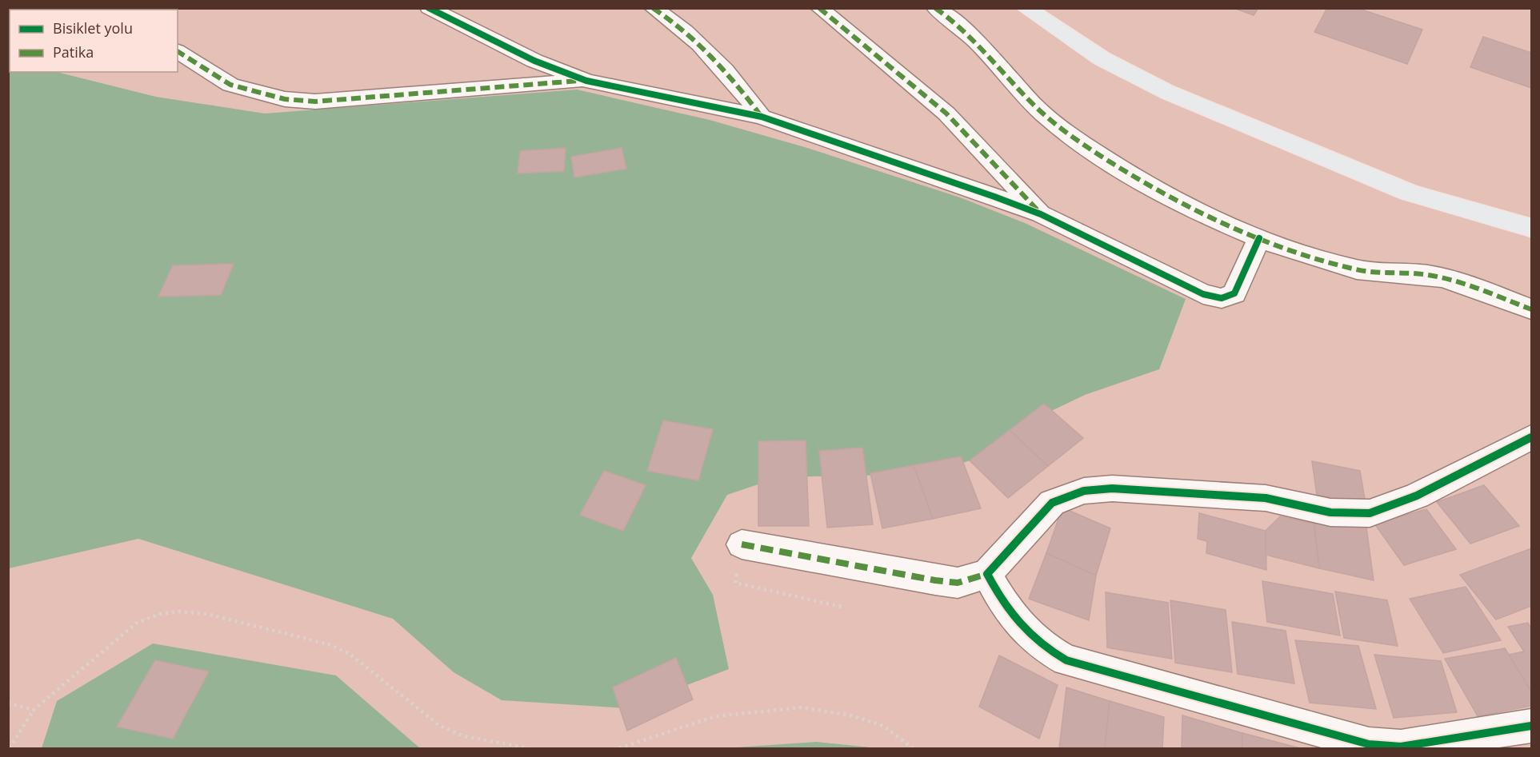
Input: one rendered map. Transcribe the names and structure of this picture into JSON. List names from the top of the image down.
{
  "legend": ["Bisiklet yolu", "Patika"]
}
